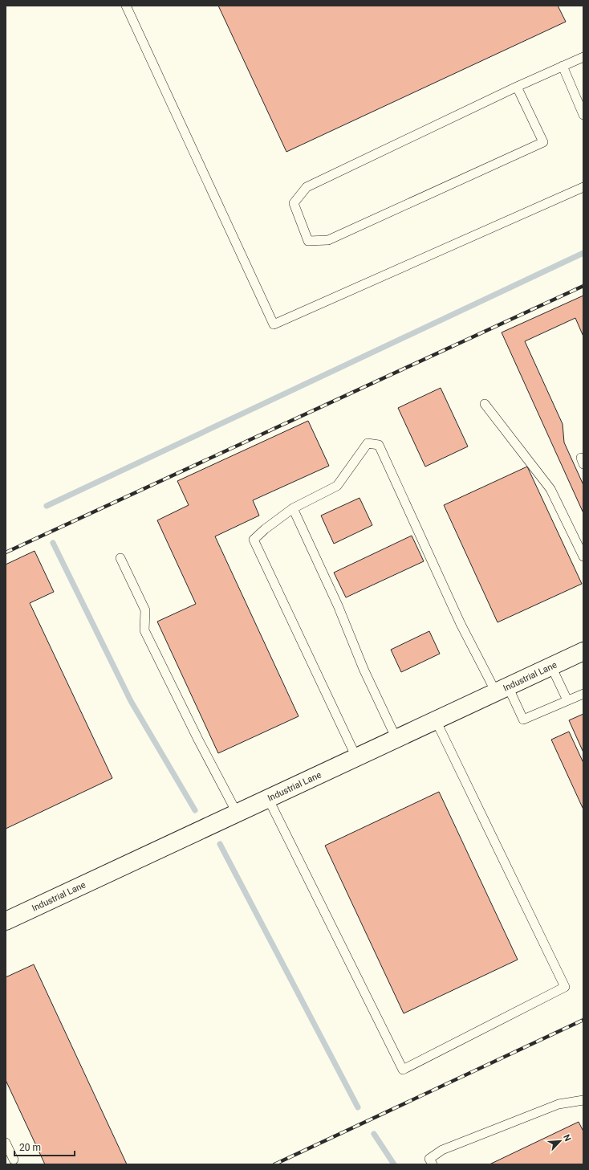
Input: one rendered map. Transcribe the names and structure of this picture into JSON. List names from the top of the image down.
{
  "streets": {
    "street": ["Industrial Lane"]
  },
  "scale_bar": "20 m",
  "north": "top right"
}
